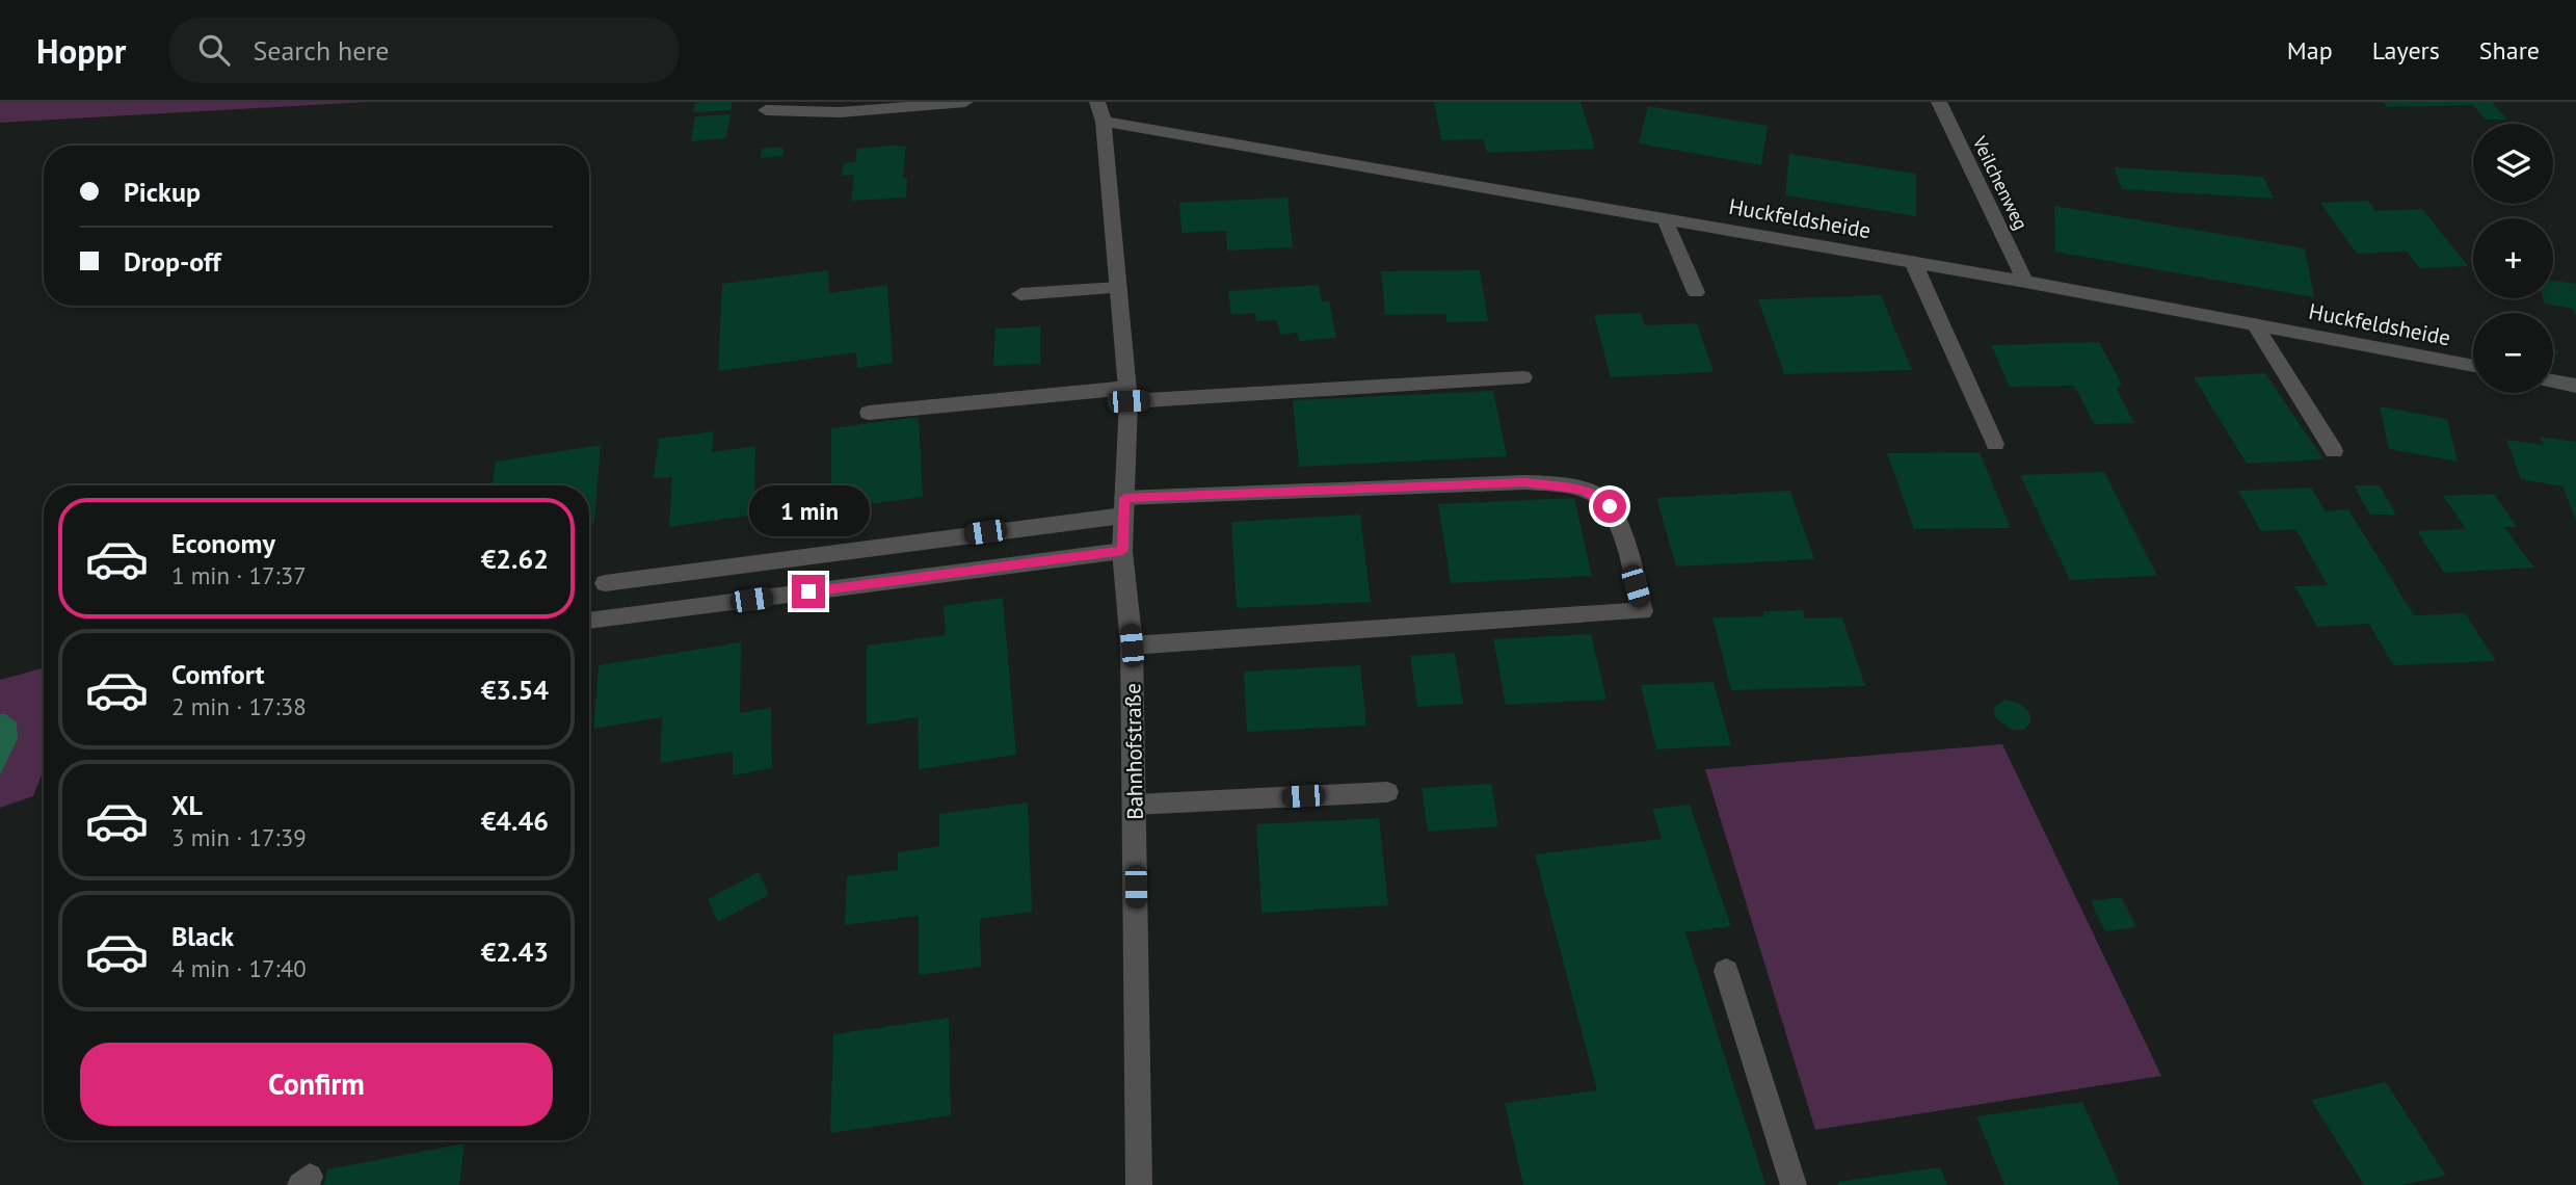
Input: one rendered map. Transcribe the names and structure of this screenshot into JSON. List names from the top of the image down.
{
  "streets": {
    "street": ["Veilchenweg", "Huckfeldsheide", "Bahnhofstraße"]
  },
  "crossings": [
    ["Veilchenweg", "Huckfeldsheide"],
    ["Huckfeldsheide", "Bahnhofstraße"]
  ],
  "page": {
    "header": "Hoppr",
    "search": "Search here",
    "nav": ["Map", "Layers", "Share"],
    "map_buttons": ["+", "−"],
    "banner": ["Pickup", "Drop-off"],
    "bubble": "1 min",
    "list": [
      {
        "name": "Economy",
        "note": "1 min · 17:37",
        "value": "€2.62"
      },
      {
        "name": "Comfort",
        "note": "2 min · 17:38",
        "value": "€3.54"
      },
      {
        "name": "XL",
        "note": "3 min · 17:39",
        "value": "€4.46"
      },
      {
        "name": "Black",
        "note": "4 min · 17:40",
        "value": "€2.43"
      }
    ],
    "buttons": "Confirm"
  }
}
